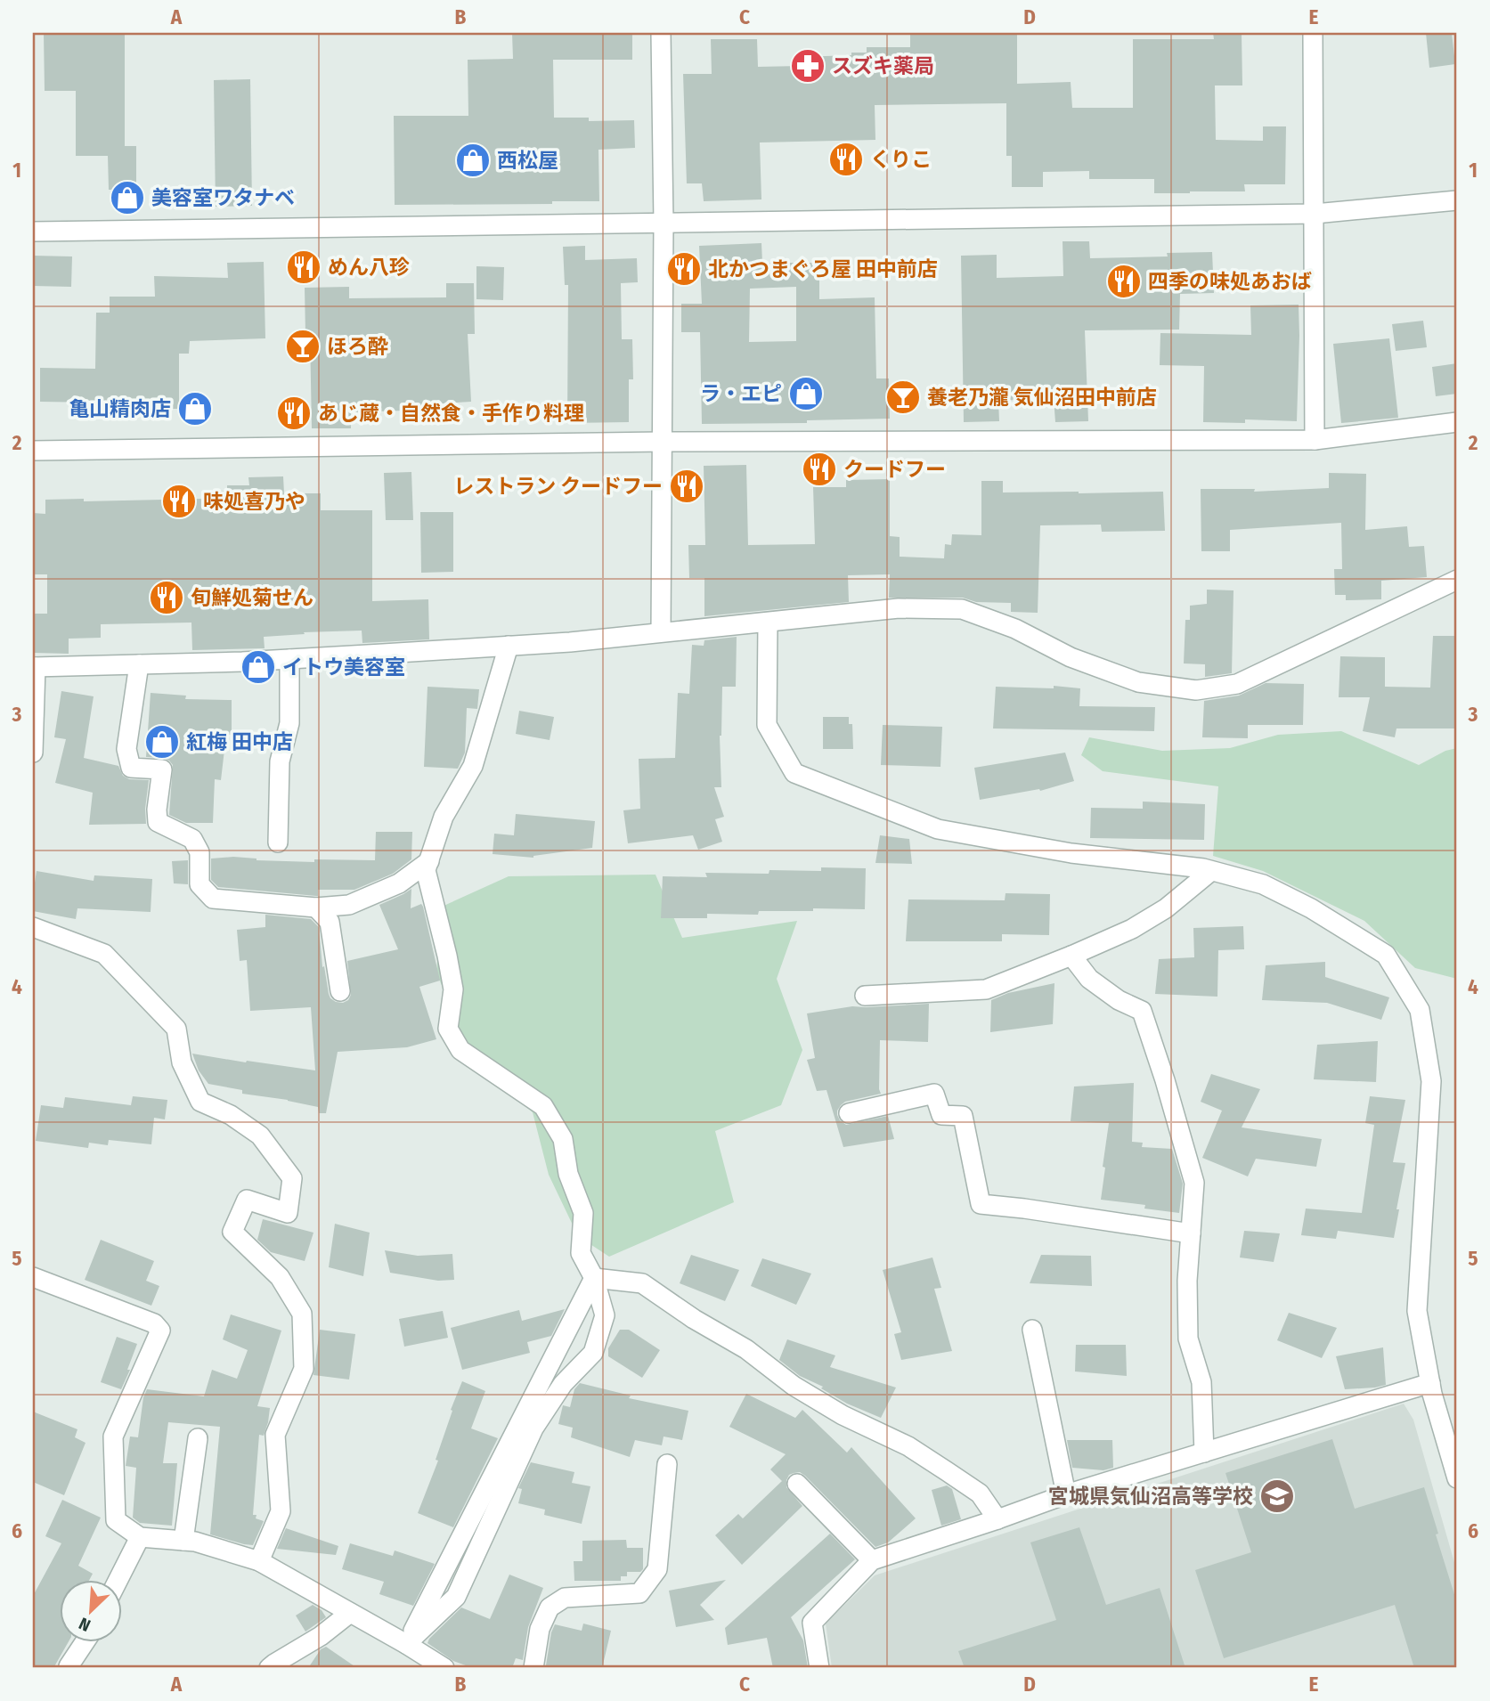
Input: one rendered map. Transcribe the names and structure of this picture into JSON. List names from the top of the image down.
{
  "places": {
    "pharmacy": ["スズキ薬局"],
    "restaurant": [
      "くりこ",
      "めん八珍",
      "北かつまぐろ屋 田中前店",
      "四季の味処あおば",
      "あじ蔵・自然食・手作り料理",
      "クードフー",
      "レストラン クードフー",
      "味処喜乃や",
      "旬鮮処菊せん"
    ],
    "shop": [
      "西松屋",
      "美容室ワタナベ",
      "ラ・エピ",
      "亀山精肉店",
      "イトウ美容室",
      "紅梅 田中店"
    ],
    "bar": ["ほろ酔", "養老乃瀧 気仙沼田中前店"],
    "school or university": ["宮城県気仙沼高等学校"]
  },
  "north": "bottom left",
  "grid": {
    "columns": [
      "A",
      "B",
      "C",
      "D",
      "E"
    ],
    "rows": [
      "1",
      "2",
      "3",
      "4",
      "5",
      "6"
    ]
  }
}
